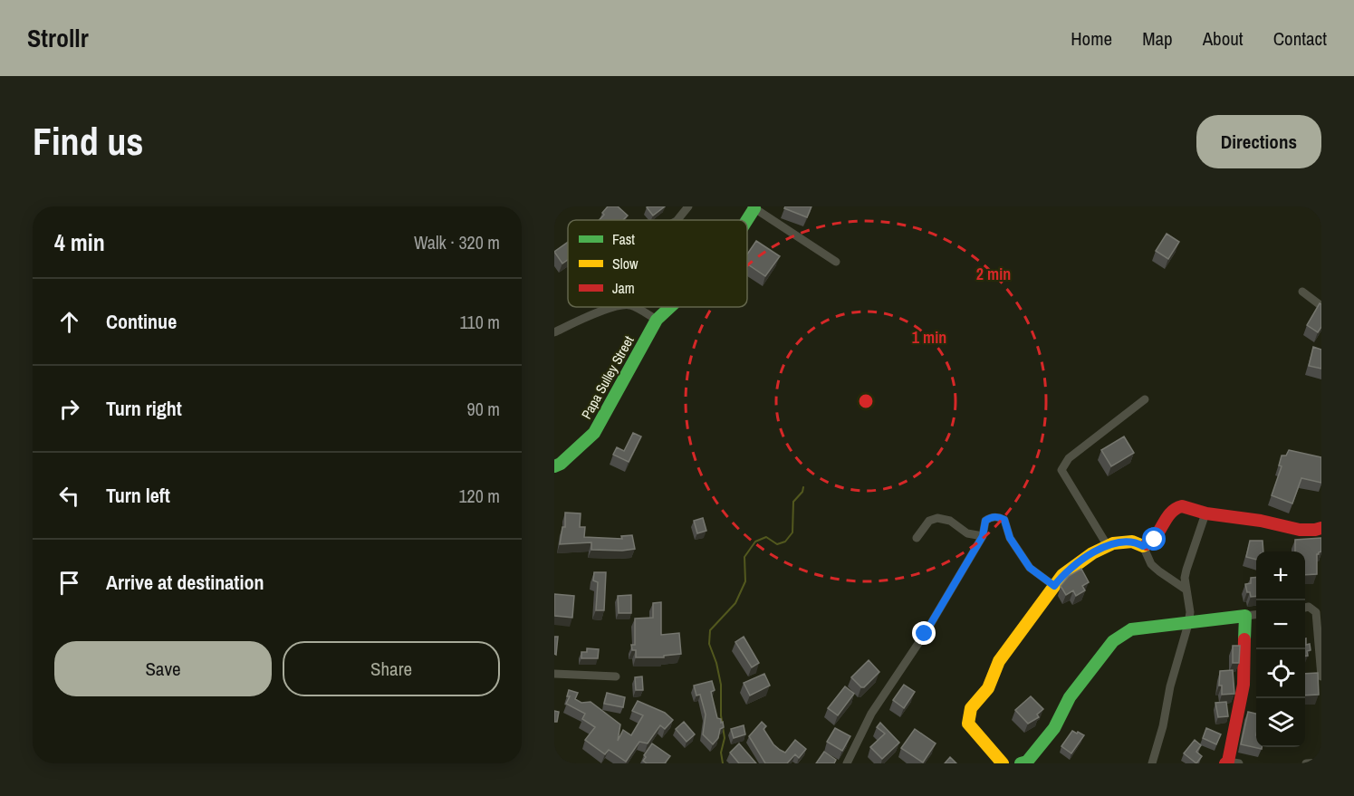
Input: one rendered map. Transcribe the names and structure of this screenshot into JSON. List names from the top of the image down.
{
  "streets": {
    "street": ["Papa Sulley Street"]
  },
  "legend": ["Fast", "Slow", "Jam"],
  "page": {
    "header": "Strollr",
    "nav": [
      "Home",
      "Map",
      "About",
      "Contact"
    ],
    "buttons": [
      "Directions",
      ["Save", "Share"]
    ],
    "title": "Find us",
    "heading": ["4 min", "Walk · 320 m"],
    "list": [
      ["Continue", "110 m"],
      ["Turn right", "90 m"],
      ["Turn left", "120 m"],
      "Arrive at destination"
    ],
    "map_buttons": ["+", "−"]
  },
  "rings": ["2 min", "1 min"]
}
